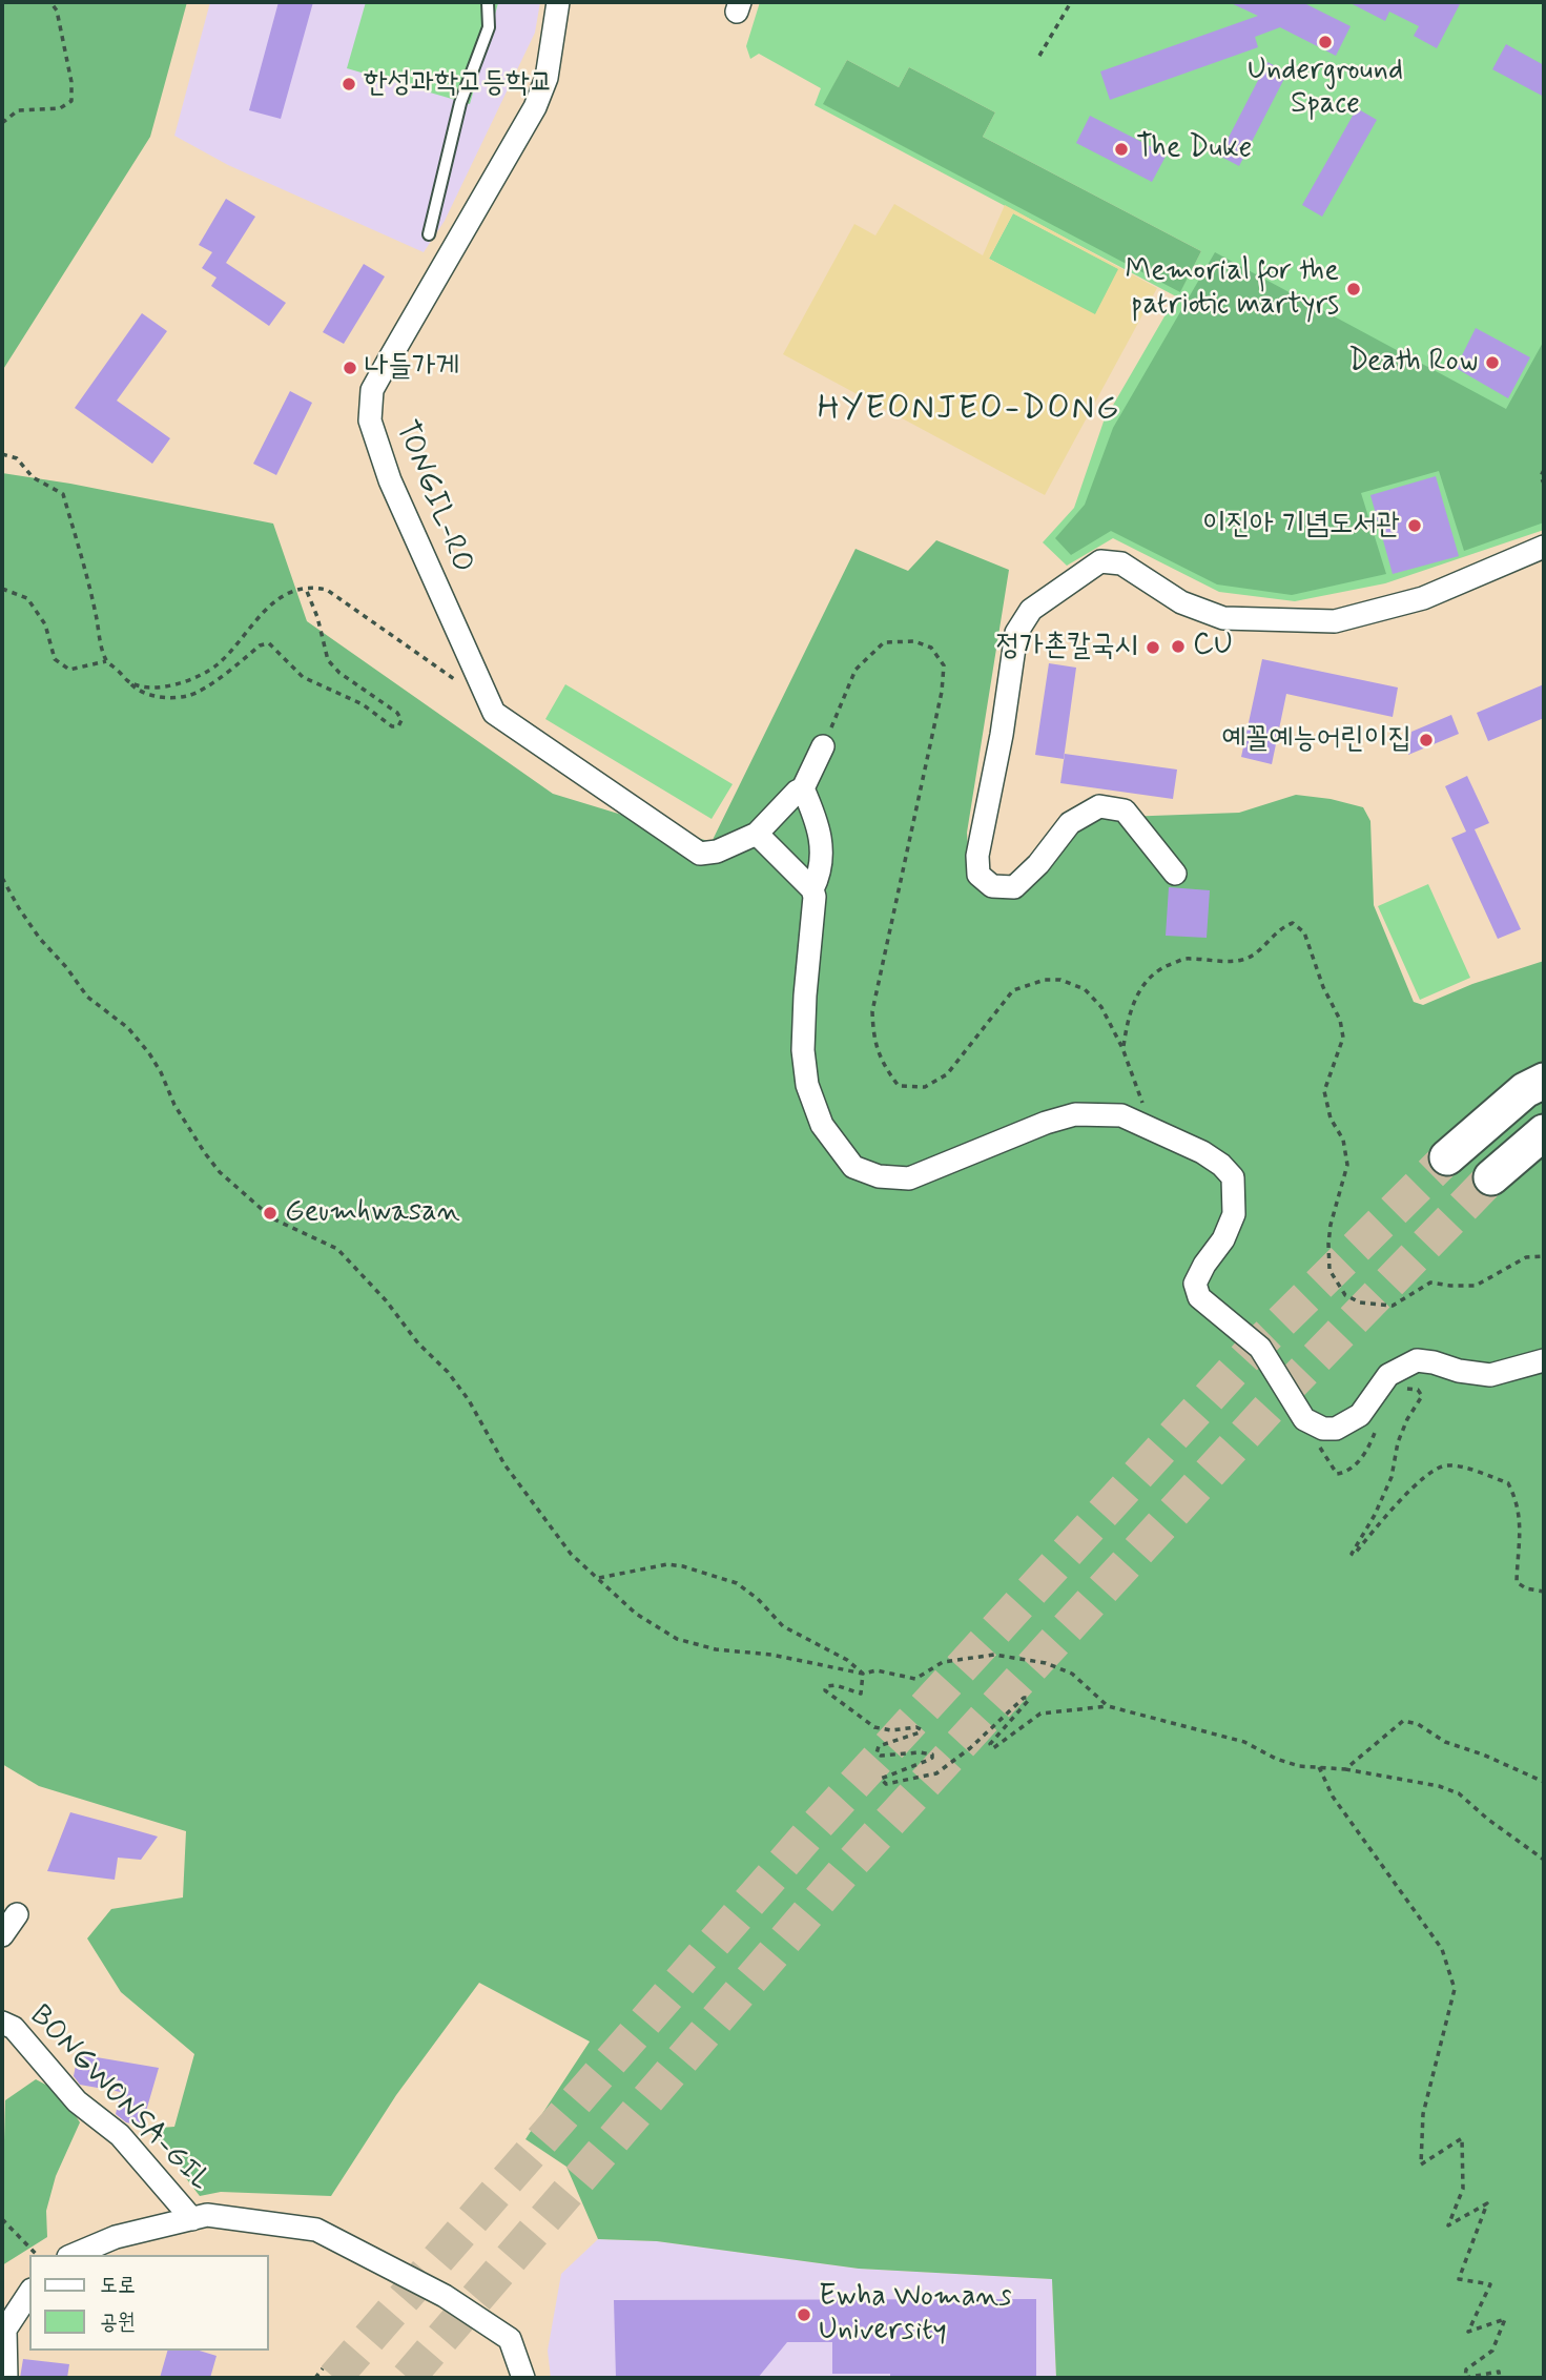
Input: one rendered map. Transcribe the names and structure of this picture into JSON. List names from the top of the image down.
{
  "streets": {
    "street": ["TONGIL-RO", "BONGWONSA-GIL"]
  },
  "districts": ["HYEONJEO-DONG"],
  "places": [
    "Underground Space",
    "한성과학고등학교",
    "The Duke",
    "Memorial for the patriotic martyrs",
    "Death Row",
    "나들가게",
    "이진아 기념도서관",
    "CU",
    "정가촌칼국시",
    "예꼴예능어린이집",
    "Geumhwasan",
    "Ewha Womans University"
  ],
  "legend": ["도로", "공원"]
}
